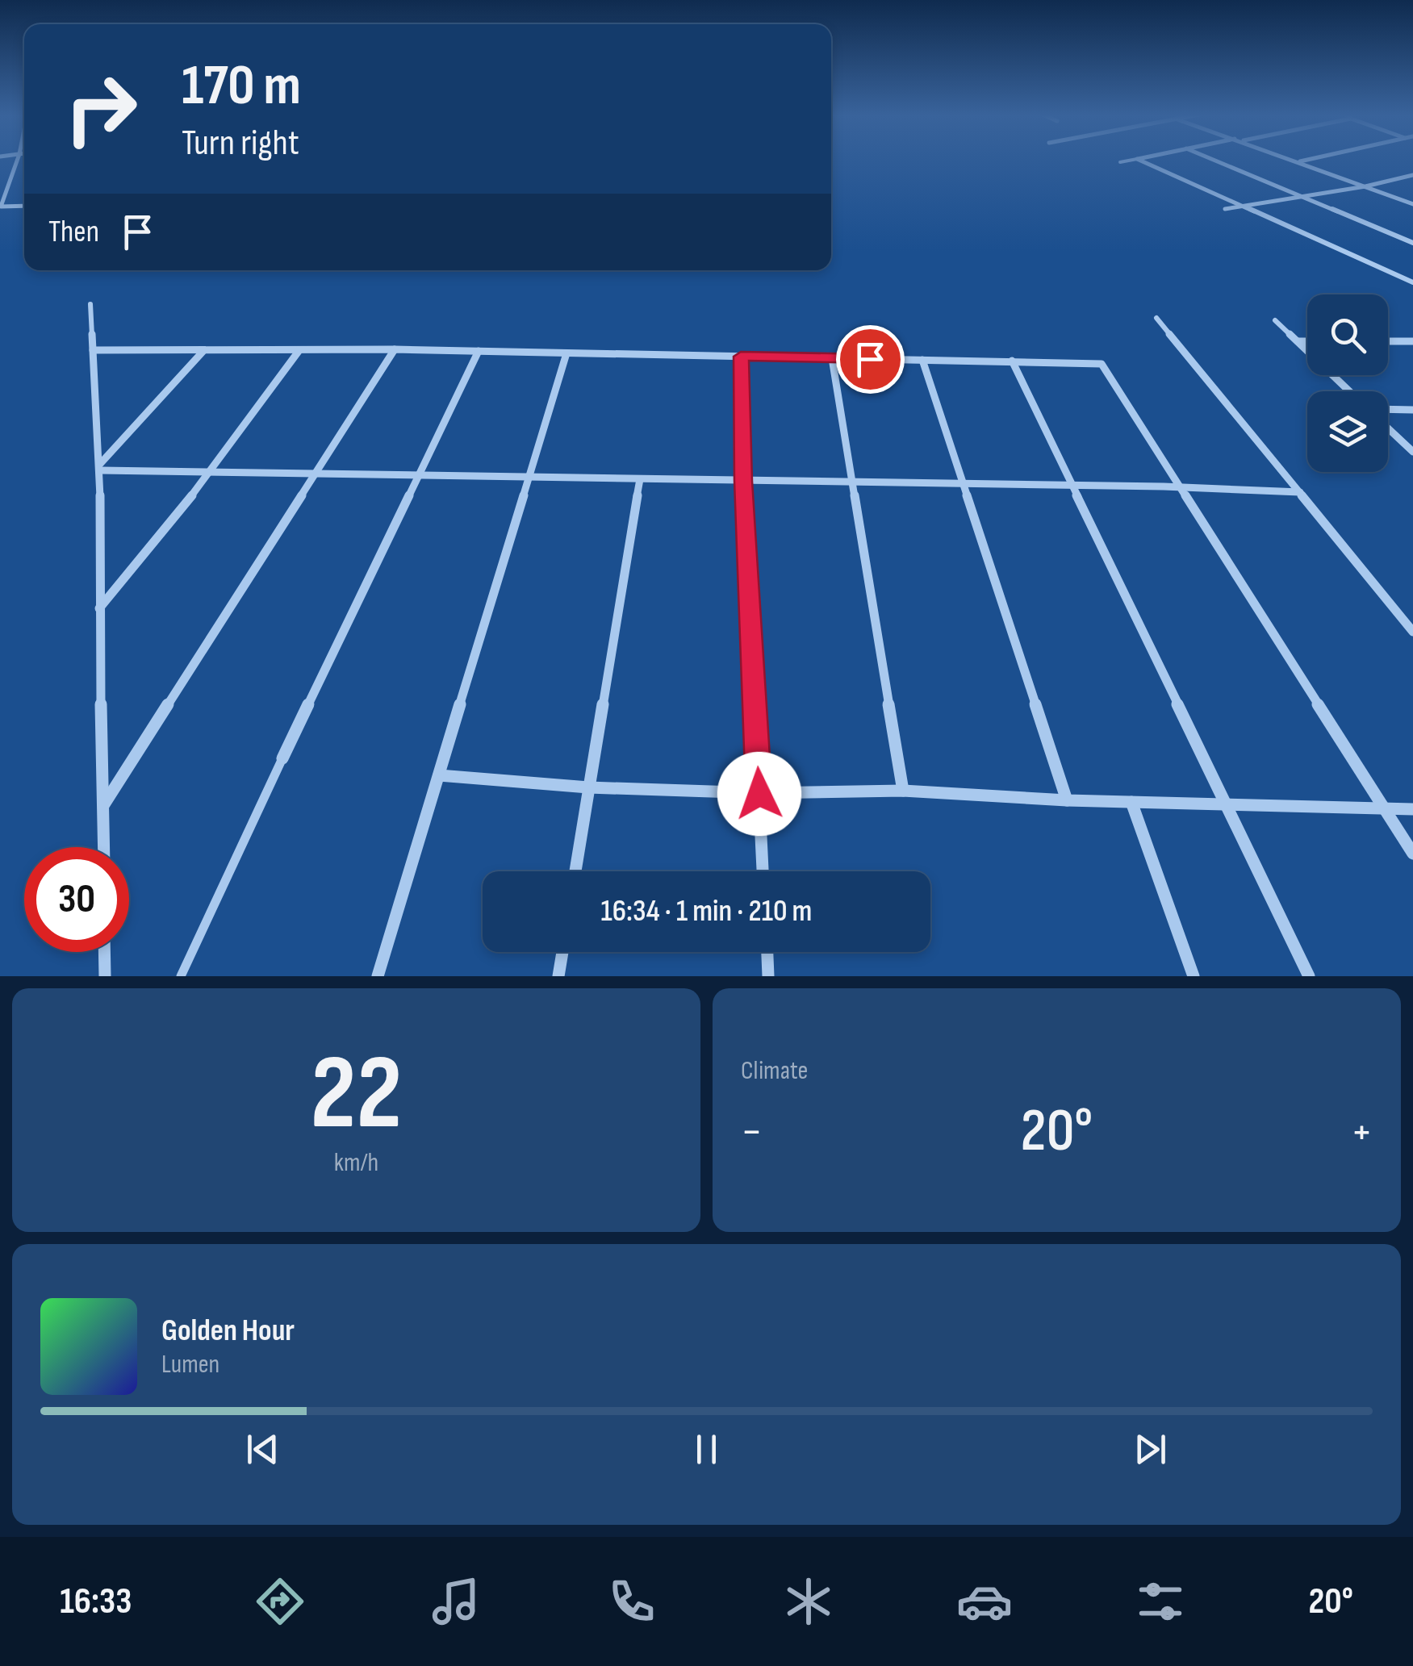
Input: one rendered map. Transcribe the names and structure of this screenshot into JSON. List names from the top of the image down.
{
  "page": {
    "turn": ["170 m", "Turn right"],
    "then": "Then",
    "limit": "30",
    "trip": "16:34 · 1 min · 210 m",
    "tile": [
      ["22", "km/h"],
      "Climate"
    ],
    "heat": ["−", "20°", "+"],
    "song": ["Golden Hour", "Lumen"],
    "tabs": ["16:33", "20°"]
  }
}
